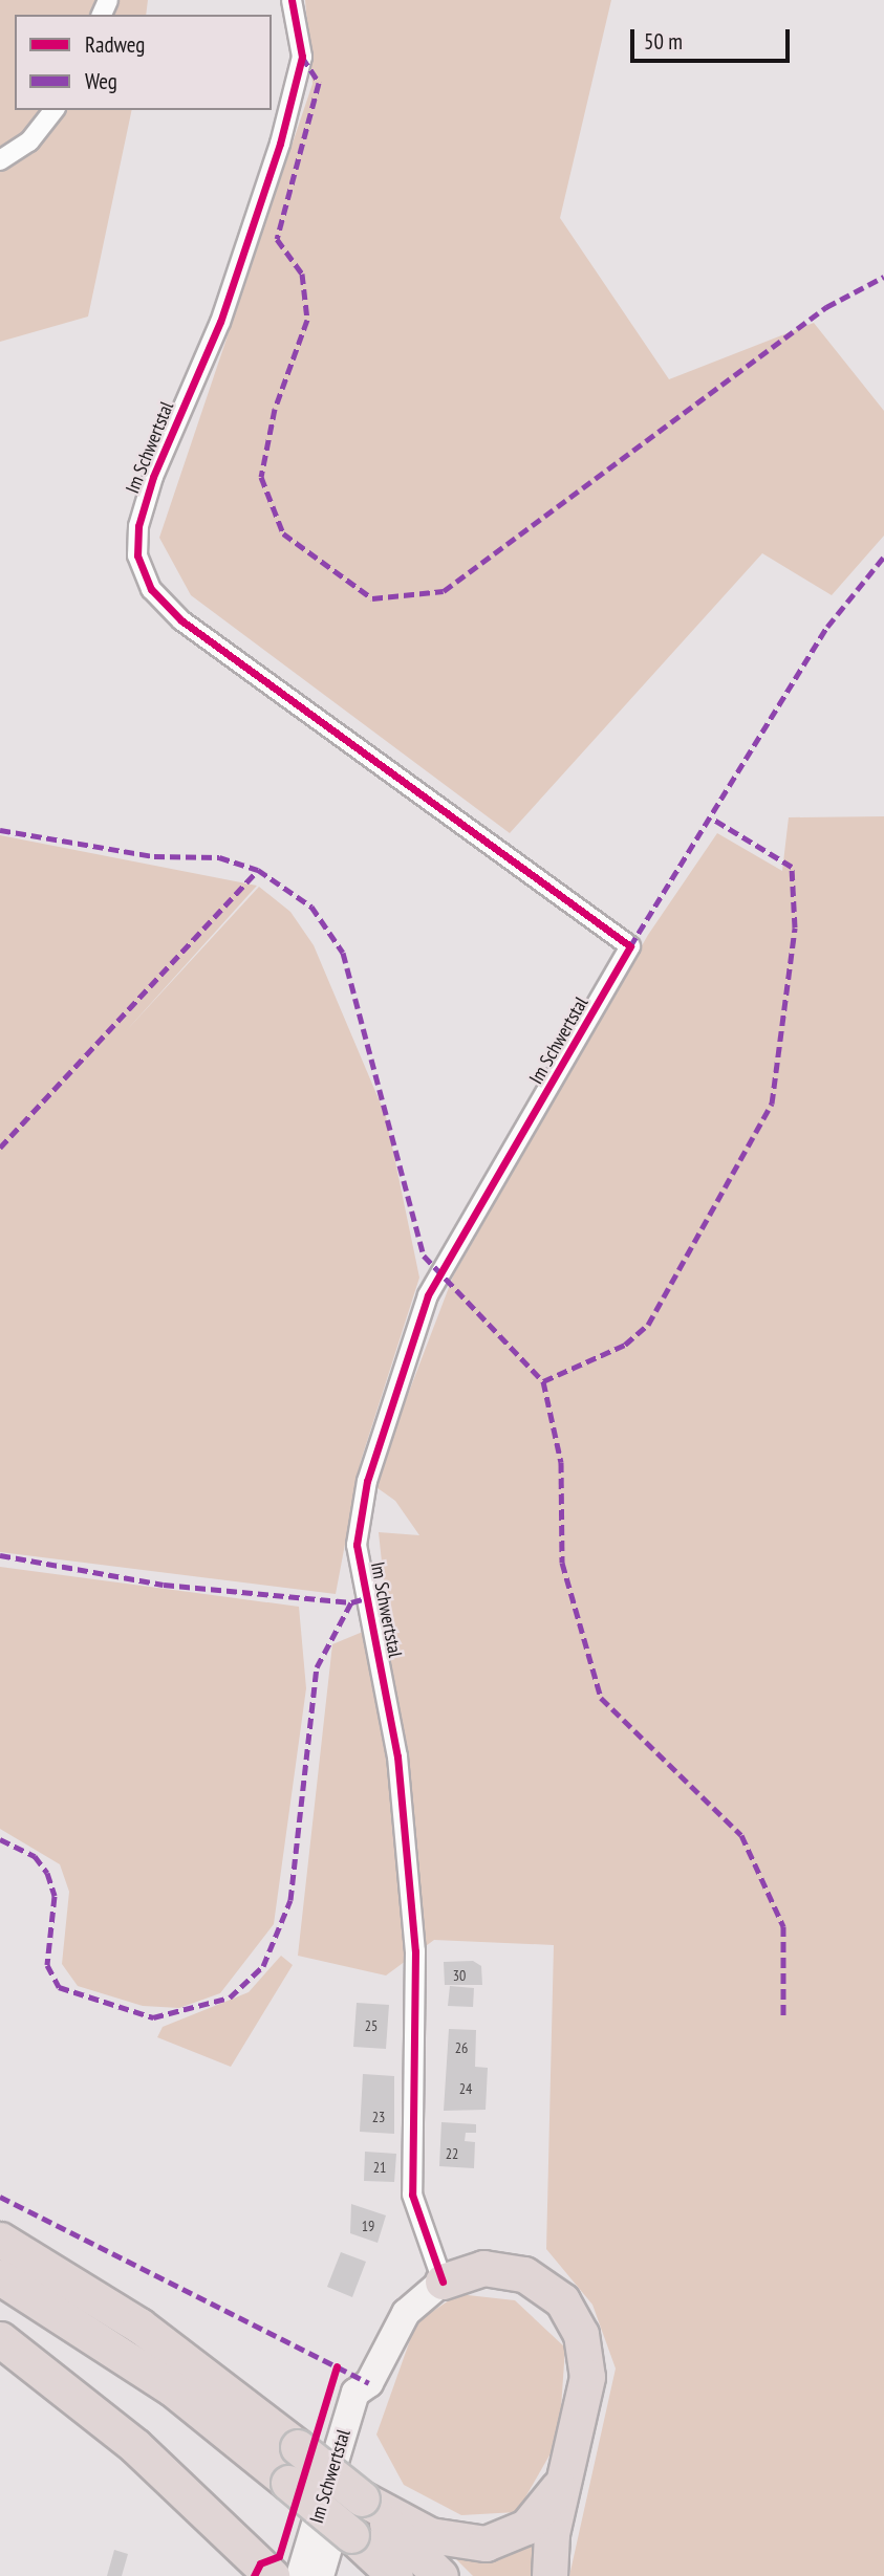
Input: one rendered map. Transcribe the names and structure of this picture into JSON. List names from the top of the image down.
{
  "streets": {
    "main road": ["Im Schwertstal"]
  },
  "house_numbers": [
    "30",
    "25",
    "26",
    "24",
    "23",
    "22",
    "21",
    "19"
  ],
  "legend": ["Radweg", "Weg"],
  "scale_bar": "50 m"
}
